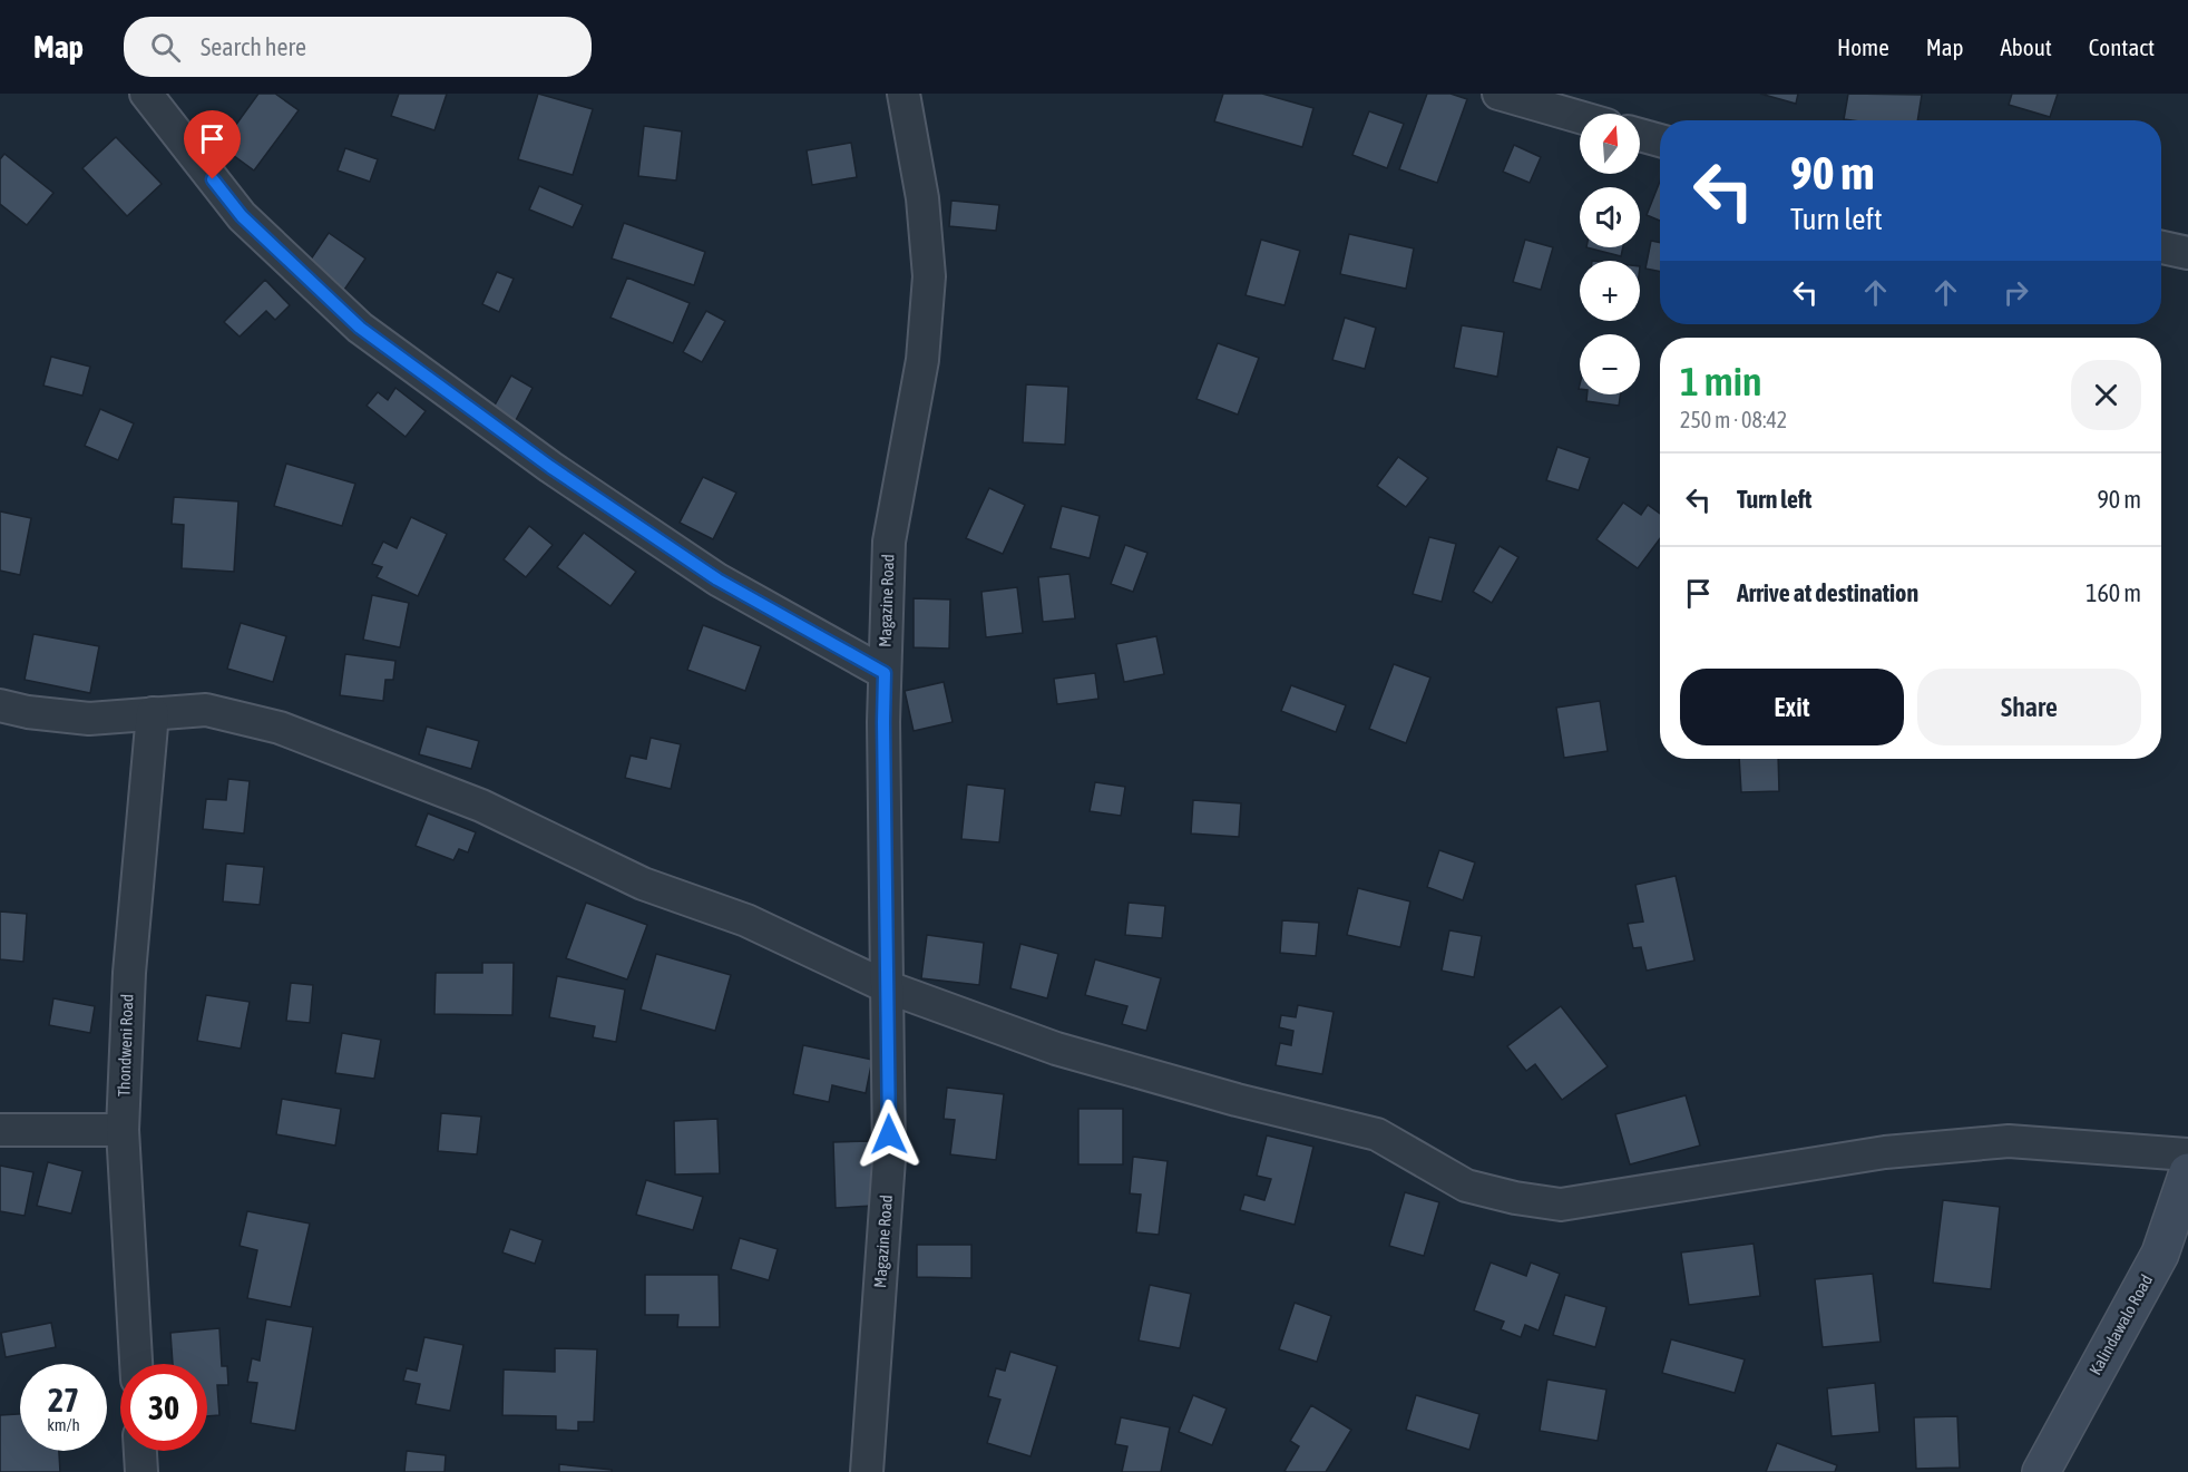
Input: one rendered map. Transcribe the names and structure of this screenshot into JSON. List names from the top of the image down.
{
  "streets": {
    "street": ["Magazine Road", "Thondweni Road", "Kalindawalo Road"]
  },
  "north": "top",
  "page": {
    "header": "Map",
    "search": "Search here",
    "nav": [
      "Home",
      "Map",
      "About",
      "Contact"
    ],
    "map_buttons": ["+", "−"],
    "turn": ["90 m", "Turn left"],
    "heading": ["1 min", "250 m · 08:42"],
    "list": [
      {
        "name": "Turn left",
        "value": "90 m"
      },
      {
        "name": "Arrive at destination",
        "value": "160 m"
      }
    ],
    "buttons": ["Exit", "Share"],
    "speed": "27 km/h",
    "limit": "30"
  }
}
